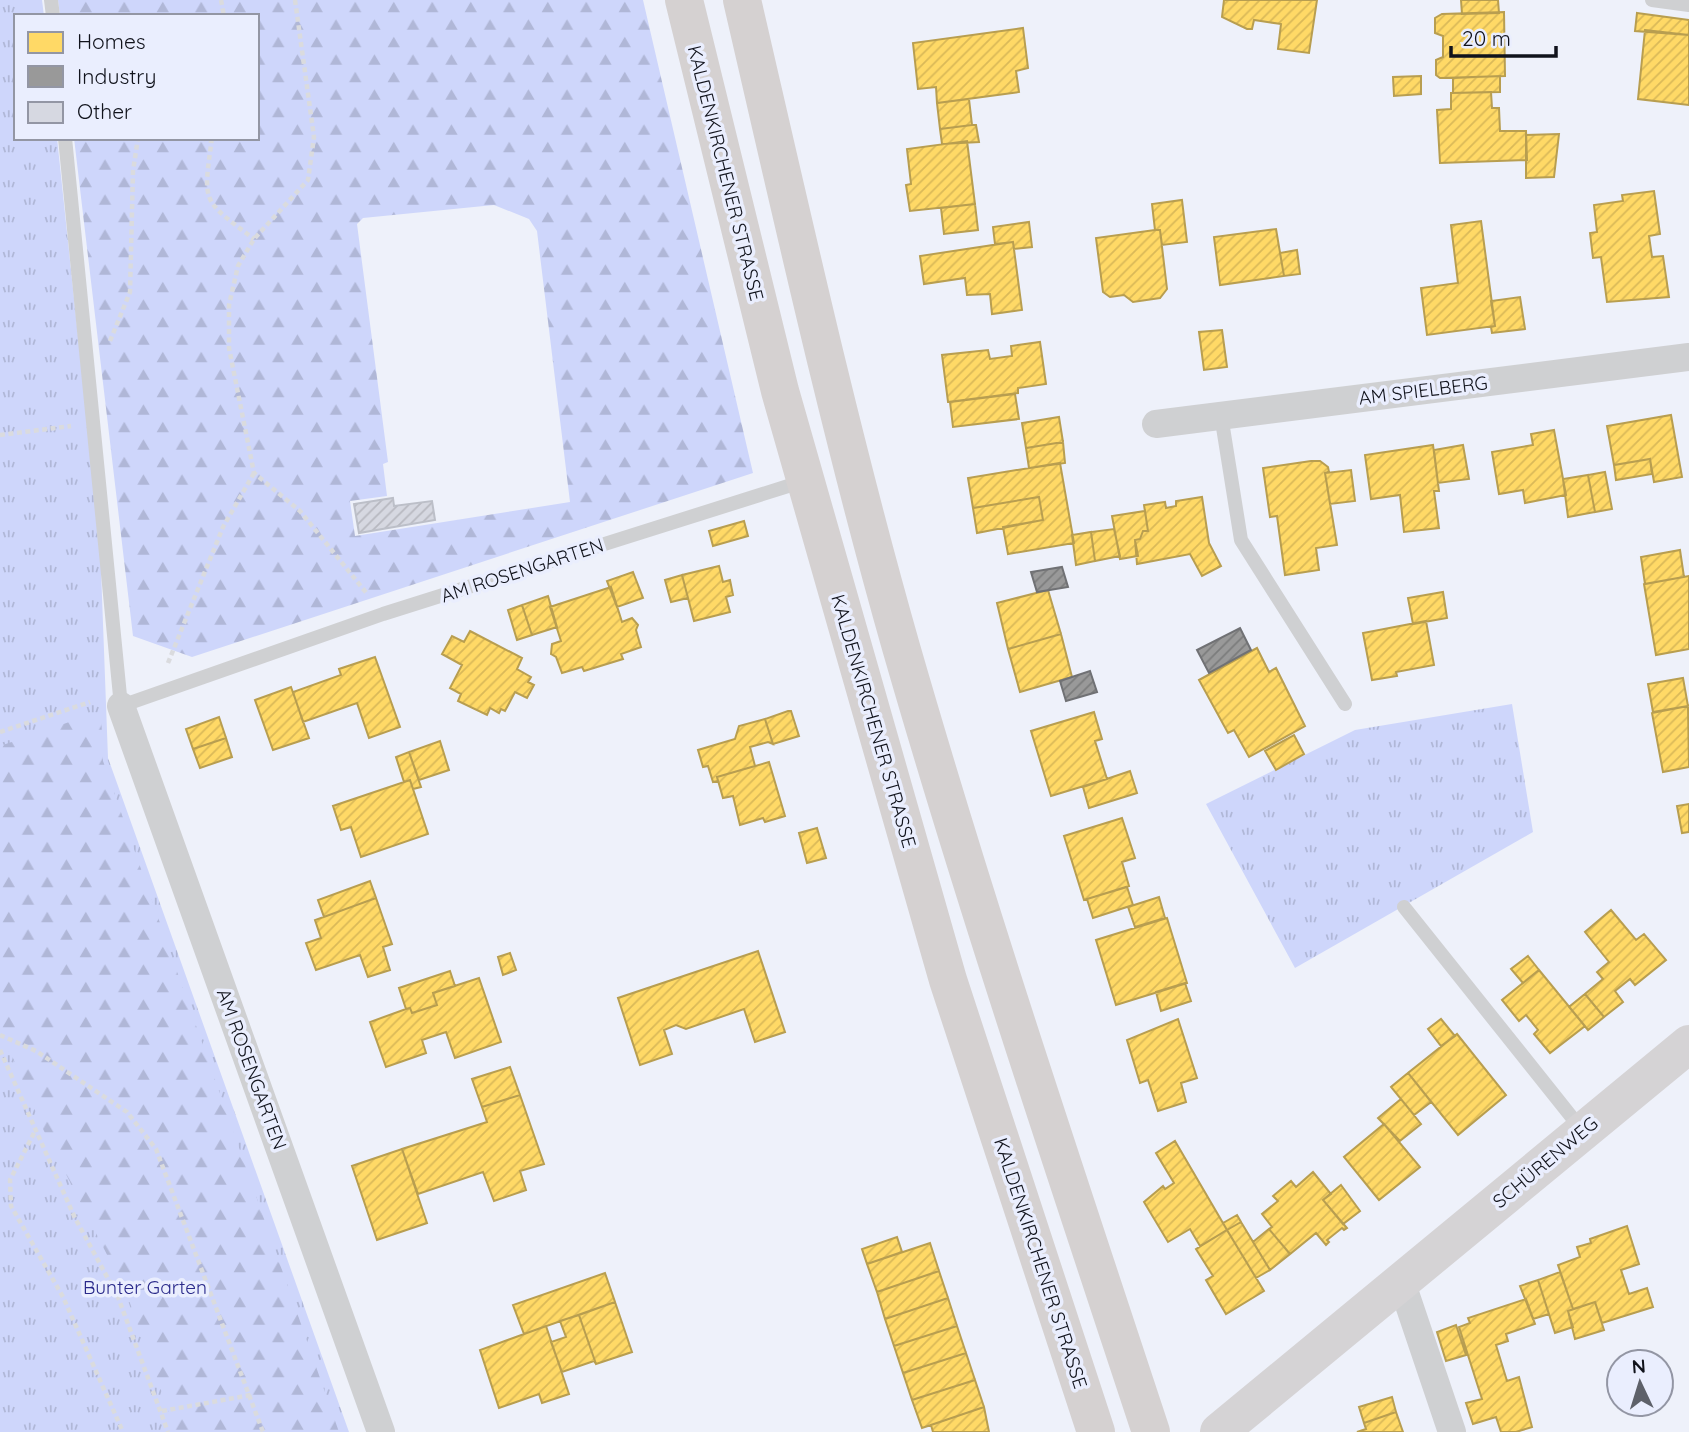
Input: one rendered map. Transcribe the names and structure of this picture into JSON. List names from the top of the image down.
{
  "streets": {
    "main road": ["KALDENKIRCHENER STRASSE", "SCHÜRENWEG"],
    "street": ["AM SPIELBERG", "AM ROSENGARTEN"]
  },
  "crossings": [
    ["KALDENKIRCHENER STRASSE", "AM ROSENGARTEN"]
  ],
  "parks": ["Bunter Garten"],
  "legend": ["Homes", "Industry", "Other"],
  "scale_bar": "20 m",
  "north": "top"
}
